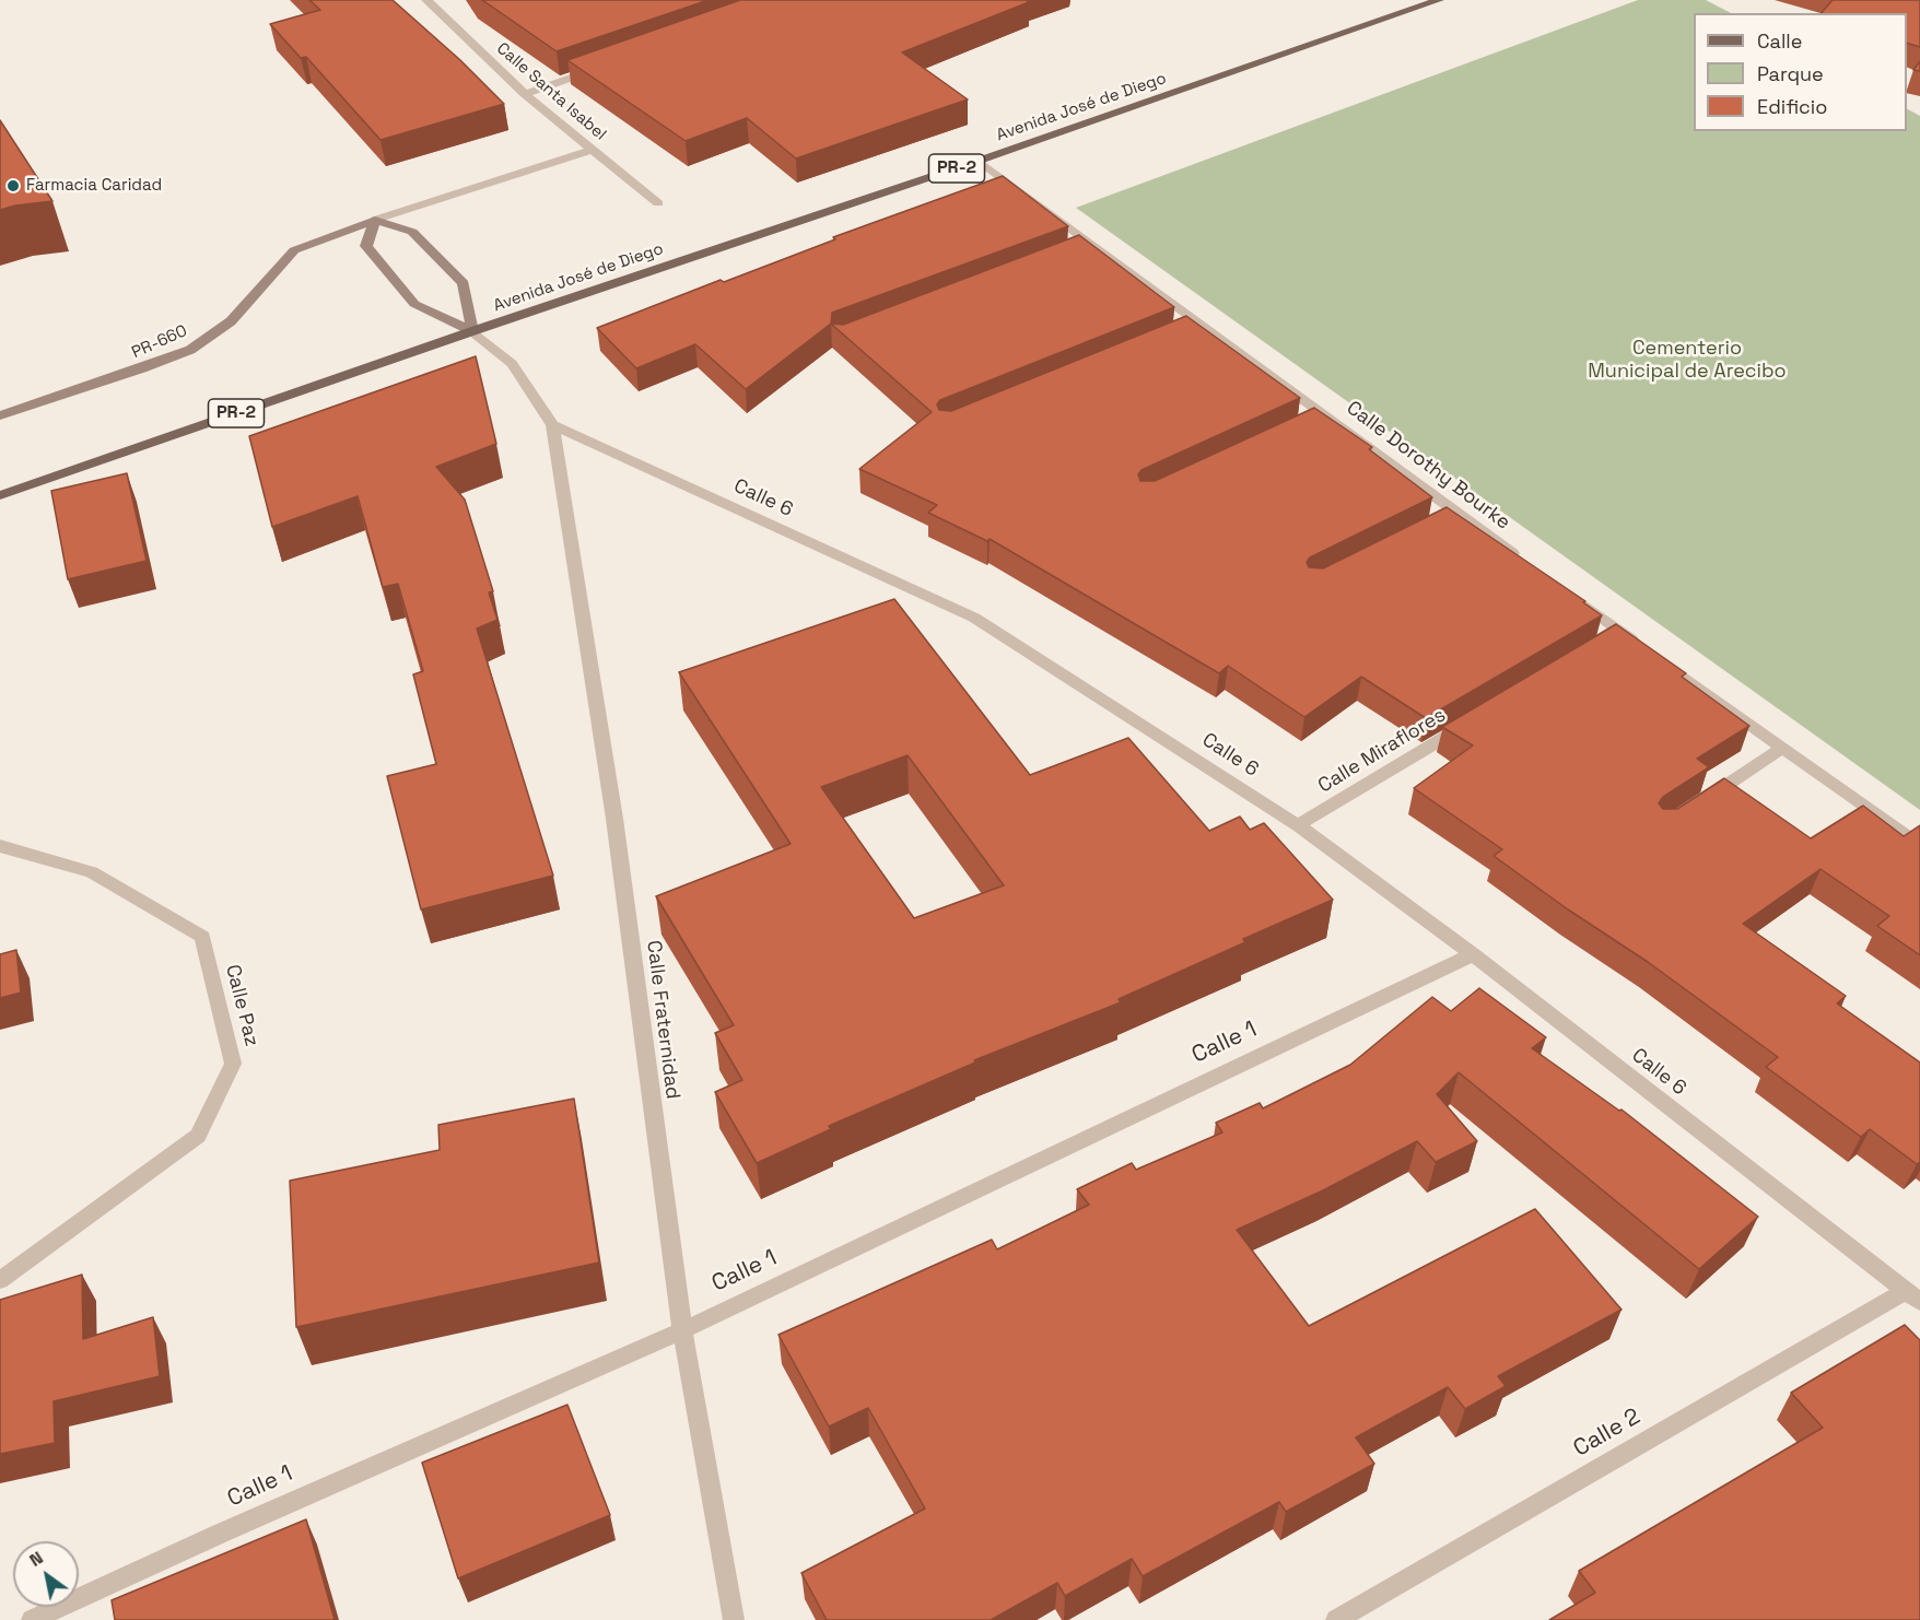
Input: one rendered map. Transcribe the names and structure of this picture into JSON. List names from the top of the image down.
{
  "streets": {
    "main road": ["Avenida José de Diego", "PR-2"],
    "street": [
      "Calle Santa Isabel",
      "PR-660",
      "Calle Dorothy Bourke",
      "Calle 6",
      "Calle Miraflores",
      "Calle Paz",
      "Calle Fraternidad",
      "Calle 1",
      "Calle 2"
    ]
  },
  "crossings": [
    ["Avenida José de Diego", "PR-2"],
    ["Avenida José de Diego", "Calle Dorothy Bourke"],
    ["Calle 6", "Calle Miraflores"],
    ["Calle 6", "Calle Fraternidad"],
    ["Calle 6", "Calle 1"],
    ["Calle 6", "Calle 2"],
    ["Calle Fraternidad", "Calle 1"]
  ],
  "parks": ["Cementerio Municipal de Arecibo"],
  "places": ["Farmacia Caridad"],
  "legend": ["Calle", "Parque", "Edificio"],
  "north": "top left"
}
